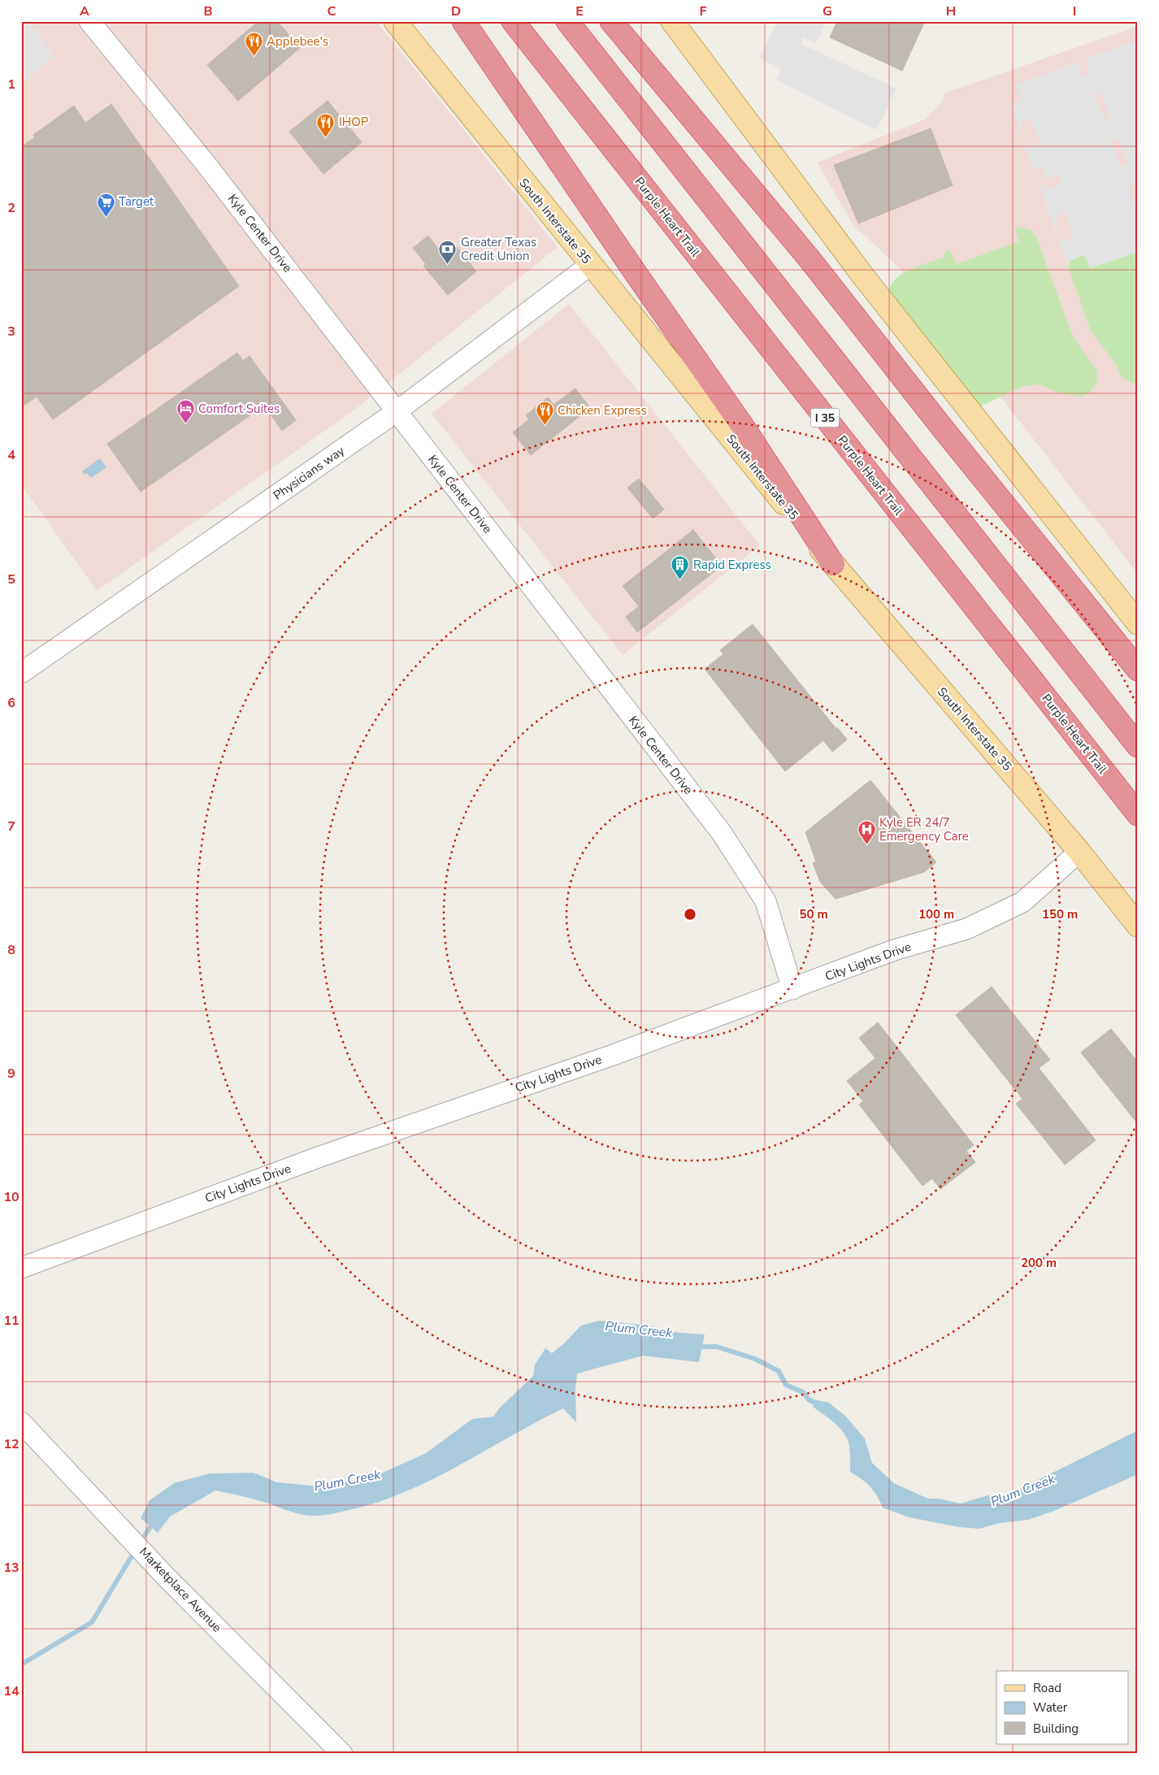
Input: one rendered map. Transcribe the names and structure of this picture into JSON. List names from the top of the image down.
{
  "streets": {
    "highway": ["Purple Heart Trail", "I 35"],
    "main road": ["South Interstate 35"],
    "street": [
      "Kyle Center Drive",
      "Physicians way",
      "City Lights Drive",
      "Marketplace Avenue"
    ]
  },
  "crossings": [
    ["South Interstate 35", "Physicians way"],
    ["South Interstate 35", "City Lights Drive"],
    ["Kyle Center Drive", "Physicians way"],
    ["Kyle Center Drive", "City Lights Drive"]
  ],
  "water": ["Plum Creek"],
  "places": {
    "restaurant": ["Applebee's", "IHOP", "Chicken Express"],
    "supermarket": ["Target"],
    "bank": ["Greater Texas Credit Union"],
    "hotel": ["Comfort Suites"],
    "building": ["Rapid Express"],
    "hospital": ["Kyle ER 24/7 Emergency Care"]
  },
  "legend": ["Road", "Water", "Building"],
  "grid": {
    "columns": [
      "A",
      "B",
      "C",
      "D",
      "E",
      "F",
      "G",
      "H",
      "I"
    ],
    "rows": [
      "1",
      "2",
      "3",
      "4",
      "5",
      "6",
      "7",
      "8",
      "9",
      "10",
      "11",
      "12",
      "13",
      "14"
    ]
  },
  "rings": [
    "50 m",
    "100 m",
    "150 m",
    "200 m"
  ]
}
